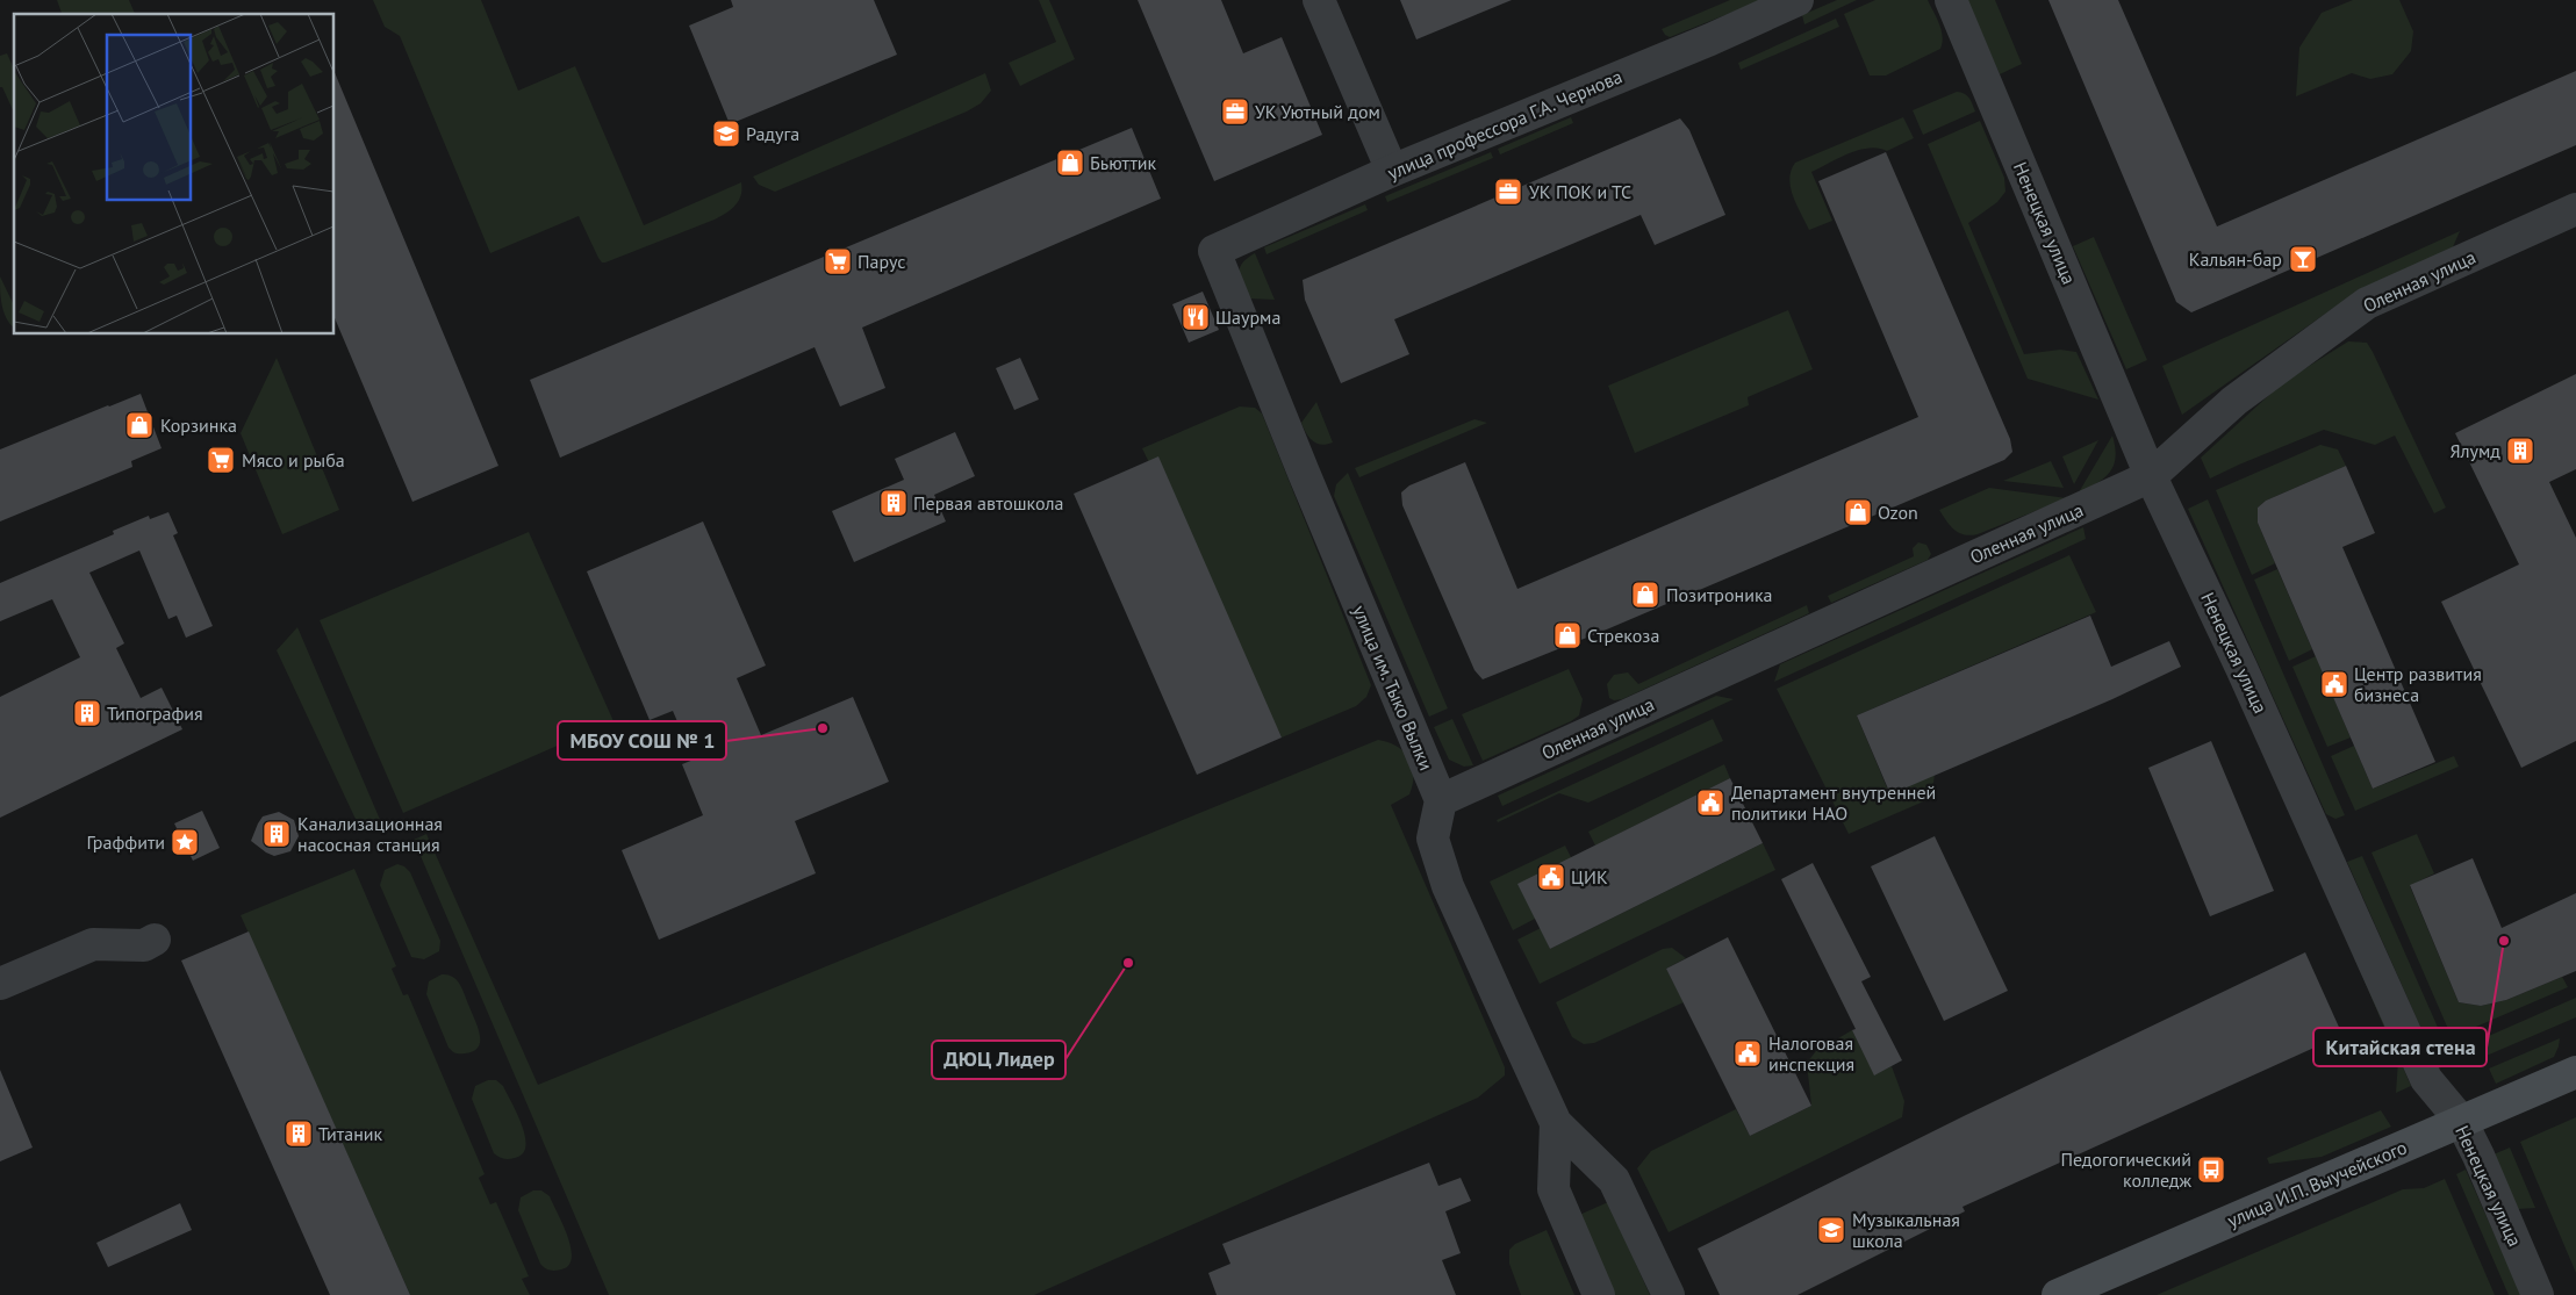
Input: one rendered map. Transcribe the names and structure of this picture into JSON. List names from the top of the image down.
{
  "streets": {
    "main road": ["улица И.П. Выучейского"],
    "street": [
      "улица профессора Г.А. Чернова",
      "Ненецкая улица",
      "Оленная улица",
      "улица им. Тыко Вылки"
    ]
  },
  "crossings": [
    ["улица профессора Г.А. Чернова", "улица им. Тыко Вылки"],
    ["Ненецкая улица", "Оленная улица"],
    ["Ненецкая улица", "улица И.П. Выучейского"],
    ["Оленная улица", "улица им. Тыко Вылки"]
  ],
  "places": {
    "office": ["УК Уютный дом", "УК ПОК и ТС"],
    "school or university": ["Радуга", "Музыкальная школа"],
    "shop": [
      "Бьюттик",
      "Корзинка",
      "Ozon",
      "Позитроника",
      "Стрекоза"
    ],
    "bar": ["Кальян-бар"],
    "supermarket": ["Парус", "Мясо и рыба"],
    "restaurant": ["Шаурма"],
    "building": [
      "Ялумд",
      "Первая автошкола",
      "Типография",
      "Канализационная насосная станция",
      "Титаник"
    ],
    "public building": [
      "Центр развития бизнеса",
      "Департамент внутренней политики НАО",
      "ЦИК",
      "Налоговая инспекция"
    ],
    "other": ["МБОУ СОШ № 1", "Китайская стена", "ДЮЦ Лидер"],
    "place": ["Граффити"],
    "bus stop": ["Педогогический колледж"]
  }
}
